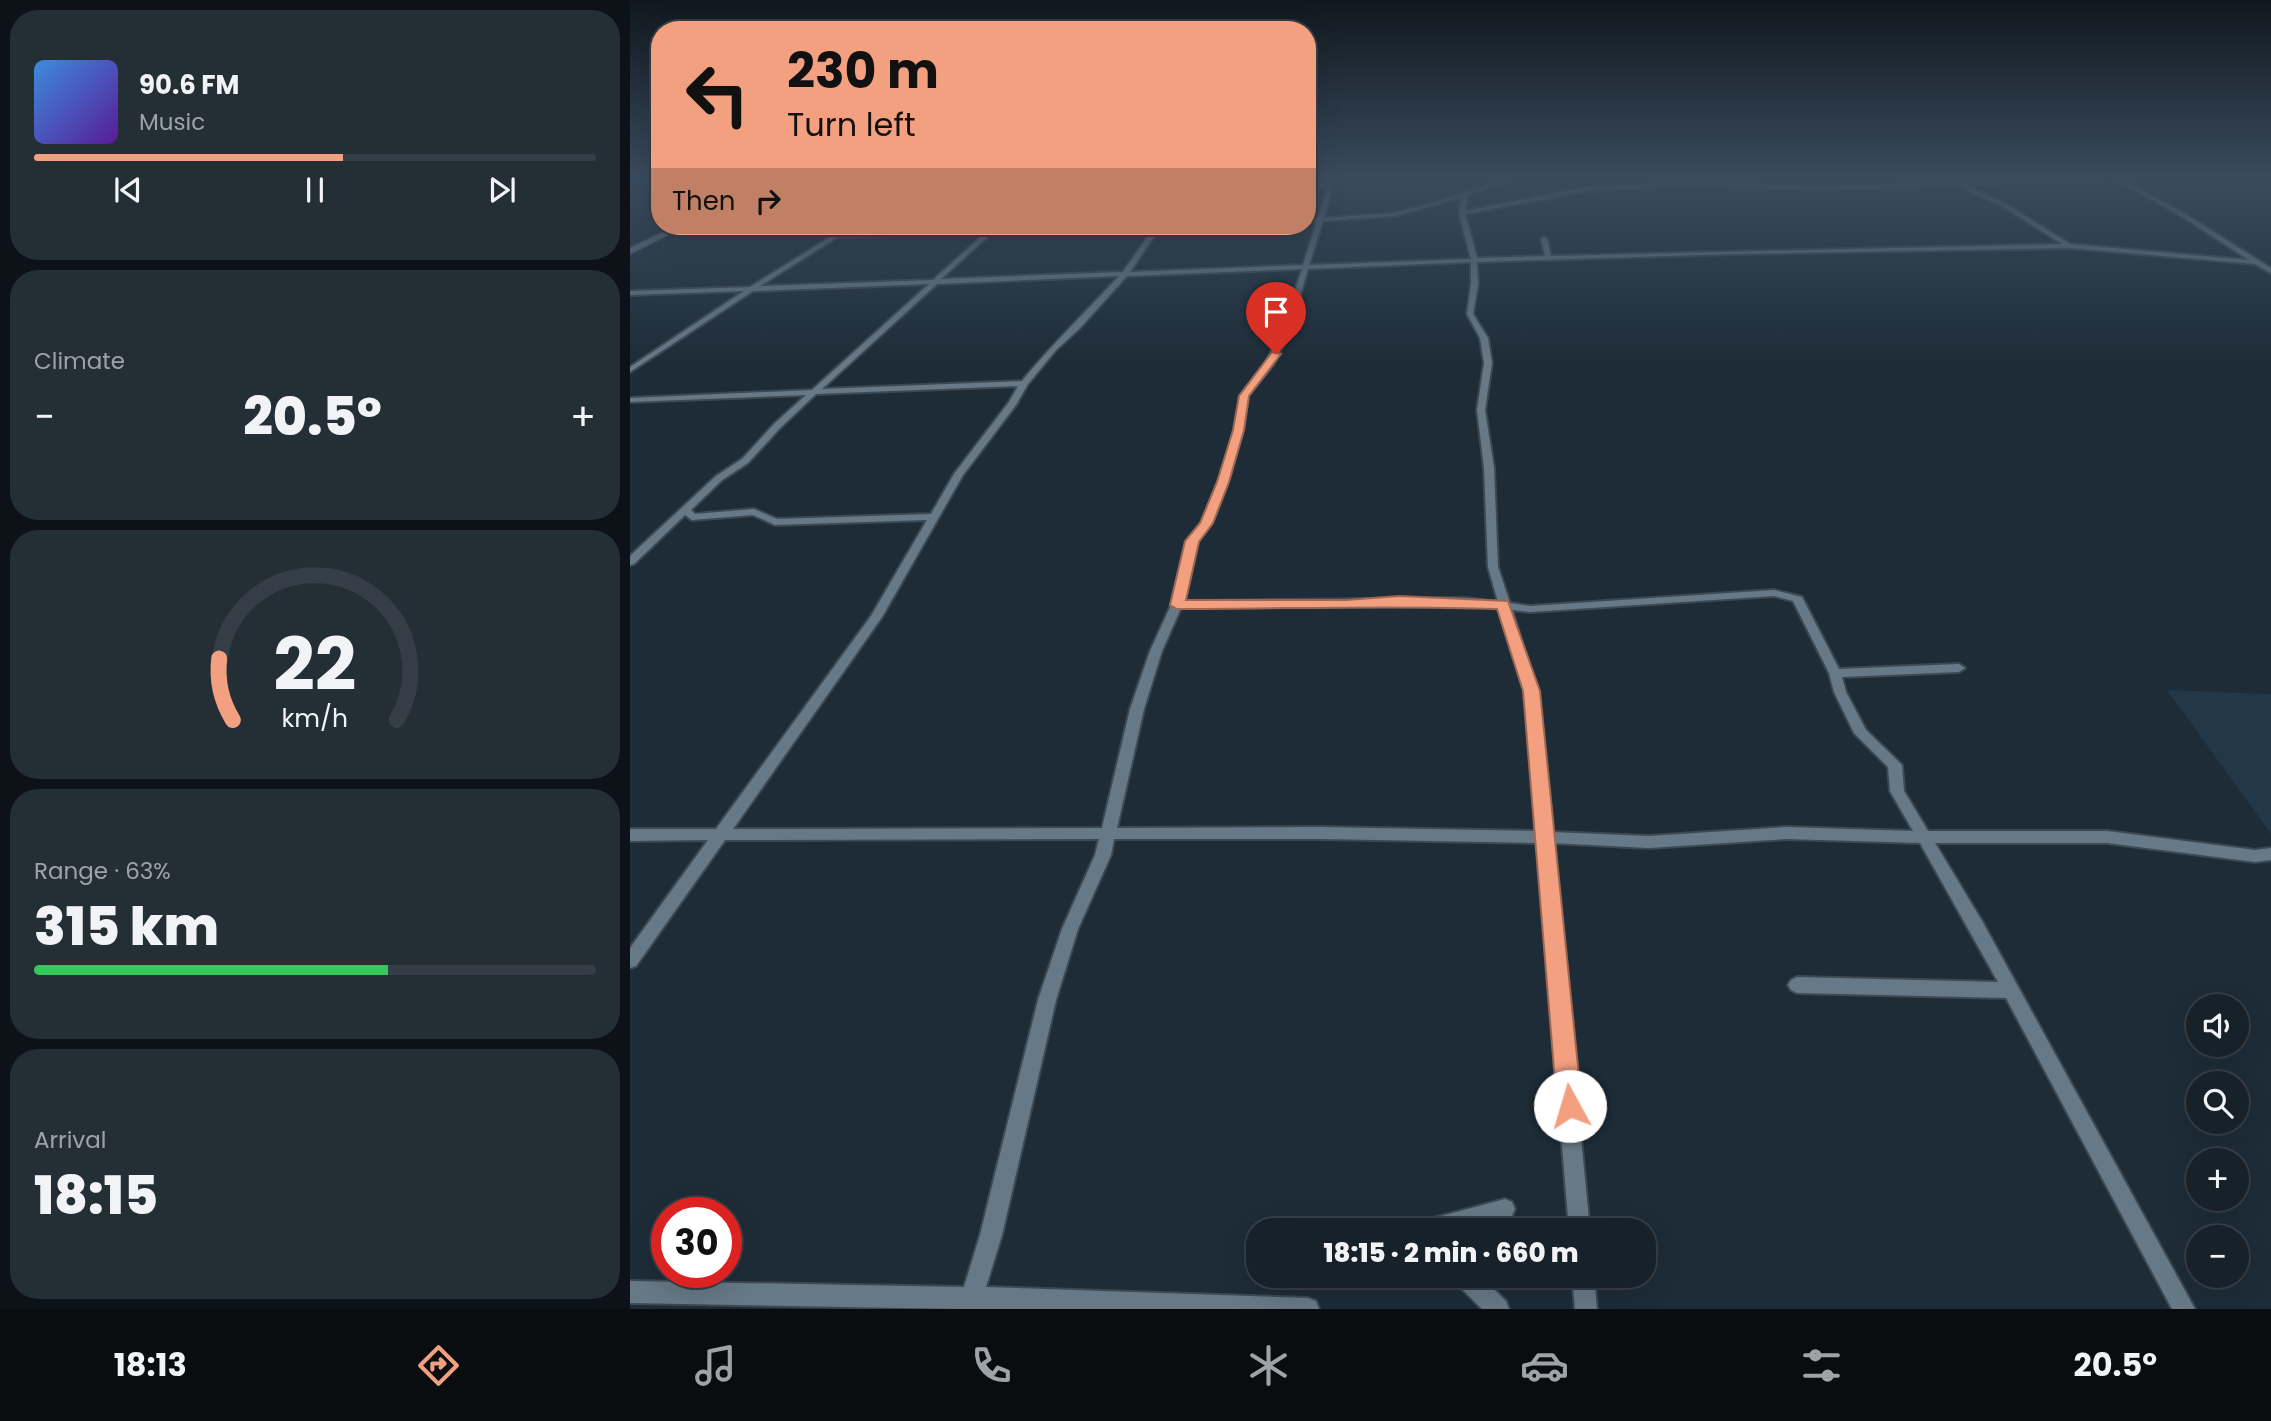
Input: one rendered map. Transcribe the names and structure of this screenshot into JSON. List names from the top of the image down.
{
  "page": {
    "turn": ["230 m", "Turn left"],
    "song": ["90.6 FM", "Music"],
    "then": "Then",
    "tile": [
      "Climate",
      ["Range · 63%", "315 km"],
      ["Arrival", "18:15"]
    ],
    "heat": ["−", "20.5°", "+"],
    "map_buttons": ["+", "−"],
    "limit": "30",
    "trip": "18:15 · 2 min · 660 m",
    "tabs": ["18:13", "20.5°"],
    "gauge": ["22", "km/h"]
  }
}
